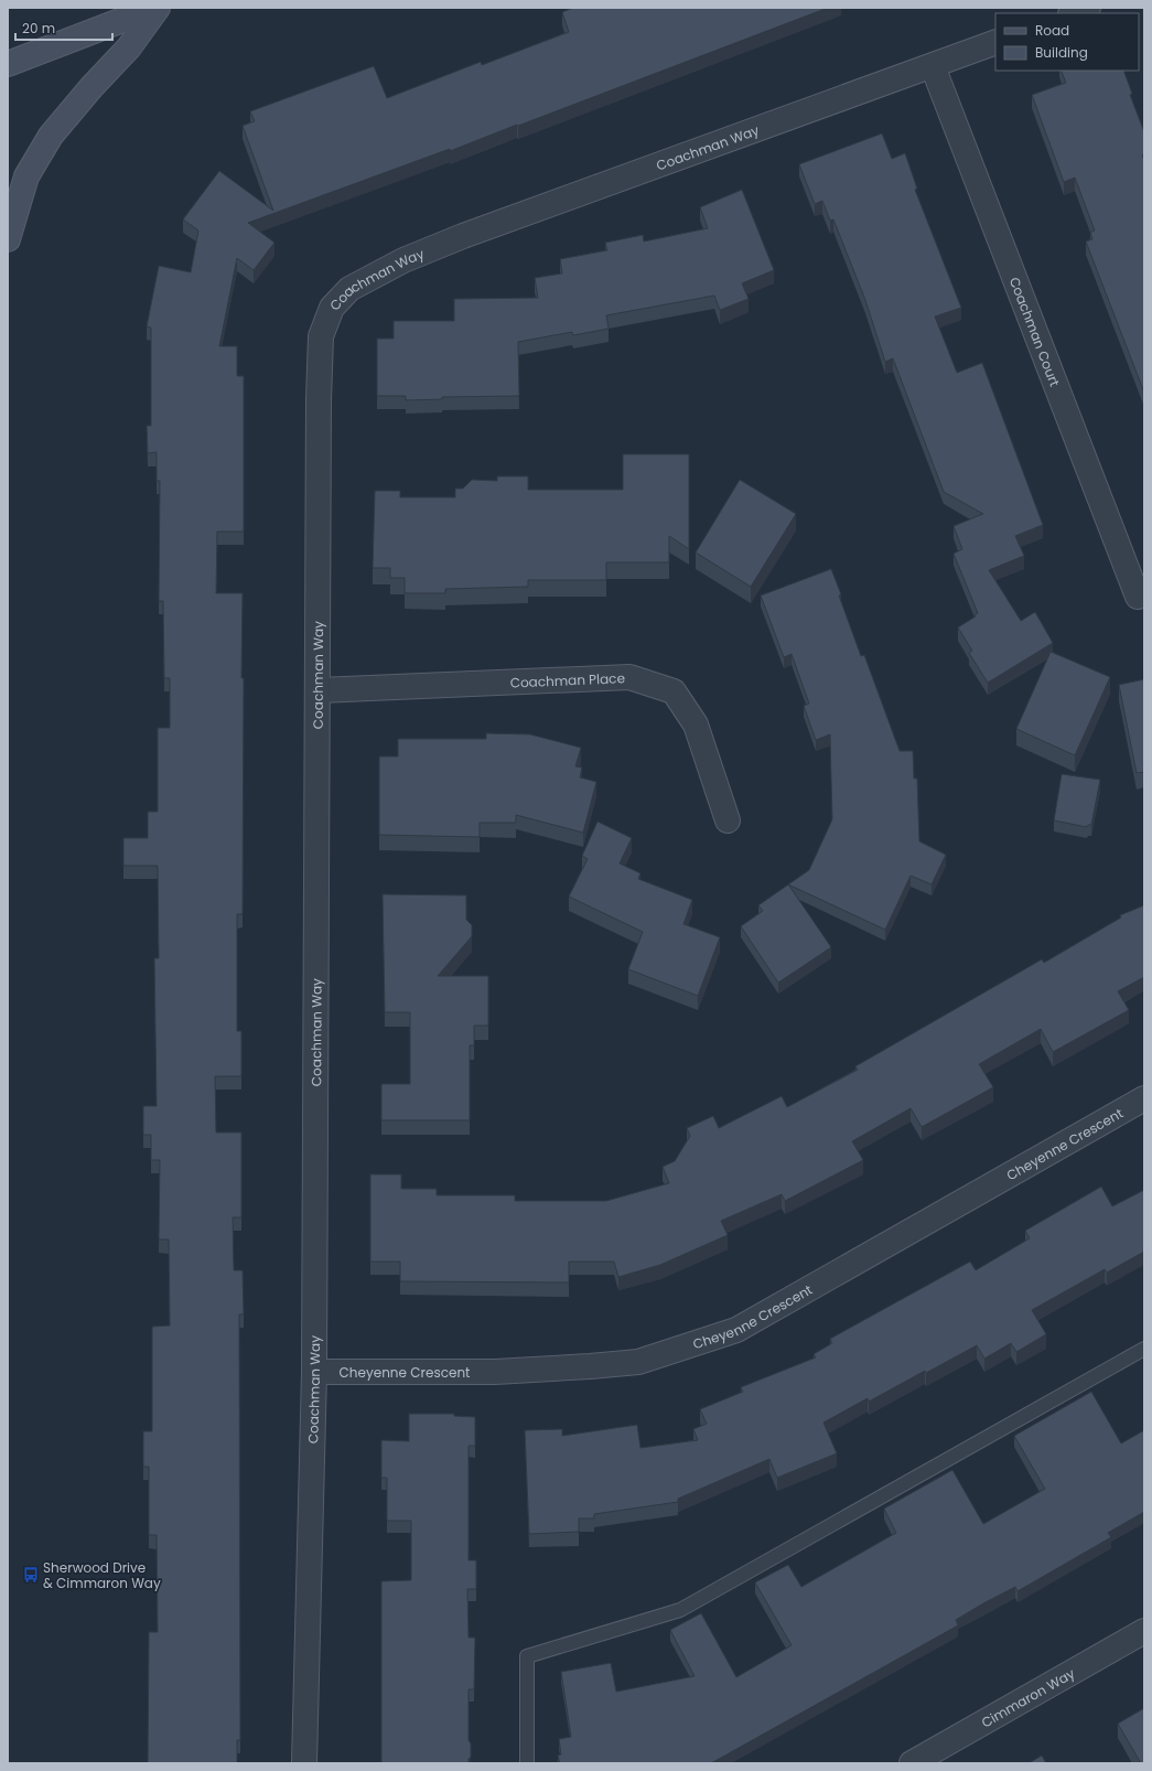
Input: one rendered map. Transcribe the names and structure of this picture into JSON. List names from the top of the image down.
{
  "streets": {
    "street": [
      "Coachman Way",
      "Coachman Court",
      "Coachman Place",
      "Cheyenne Crescent",
      "Cimmaron Way"
    ]
  },
  "crossings": [
    ["Coachman Way", "Coachman Court"],
    ["Coachman Way", "Coachman Place"],
    ["Coachman Way", "Cheyenne Crescent"]
  ],
  "places": {
    "bus stop": ["Sherwood Drive & Cimmaron Way"]
  },
  "legend": ["Road", "Building"],
  "scale_bar": "20 m"
}
